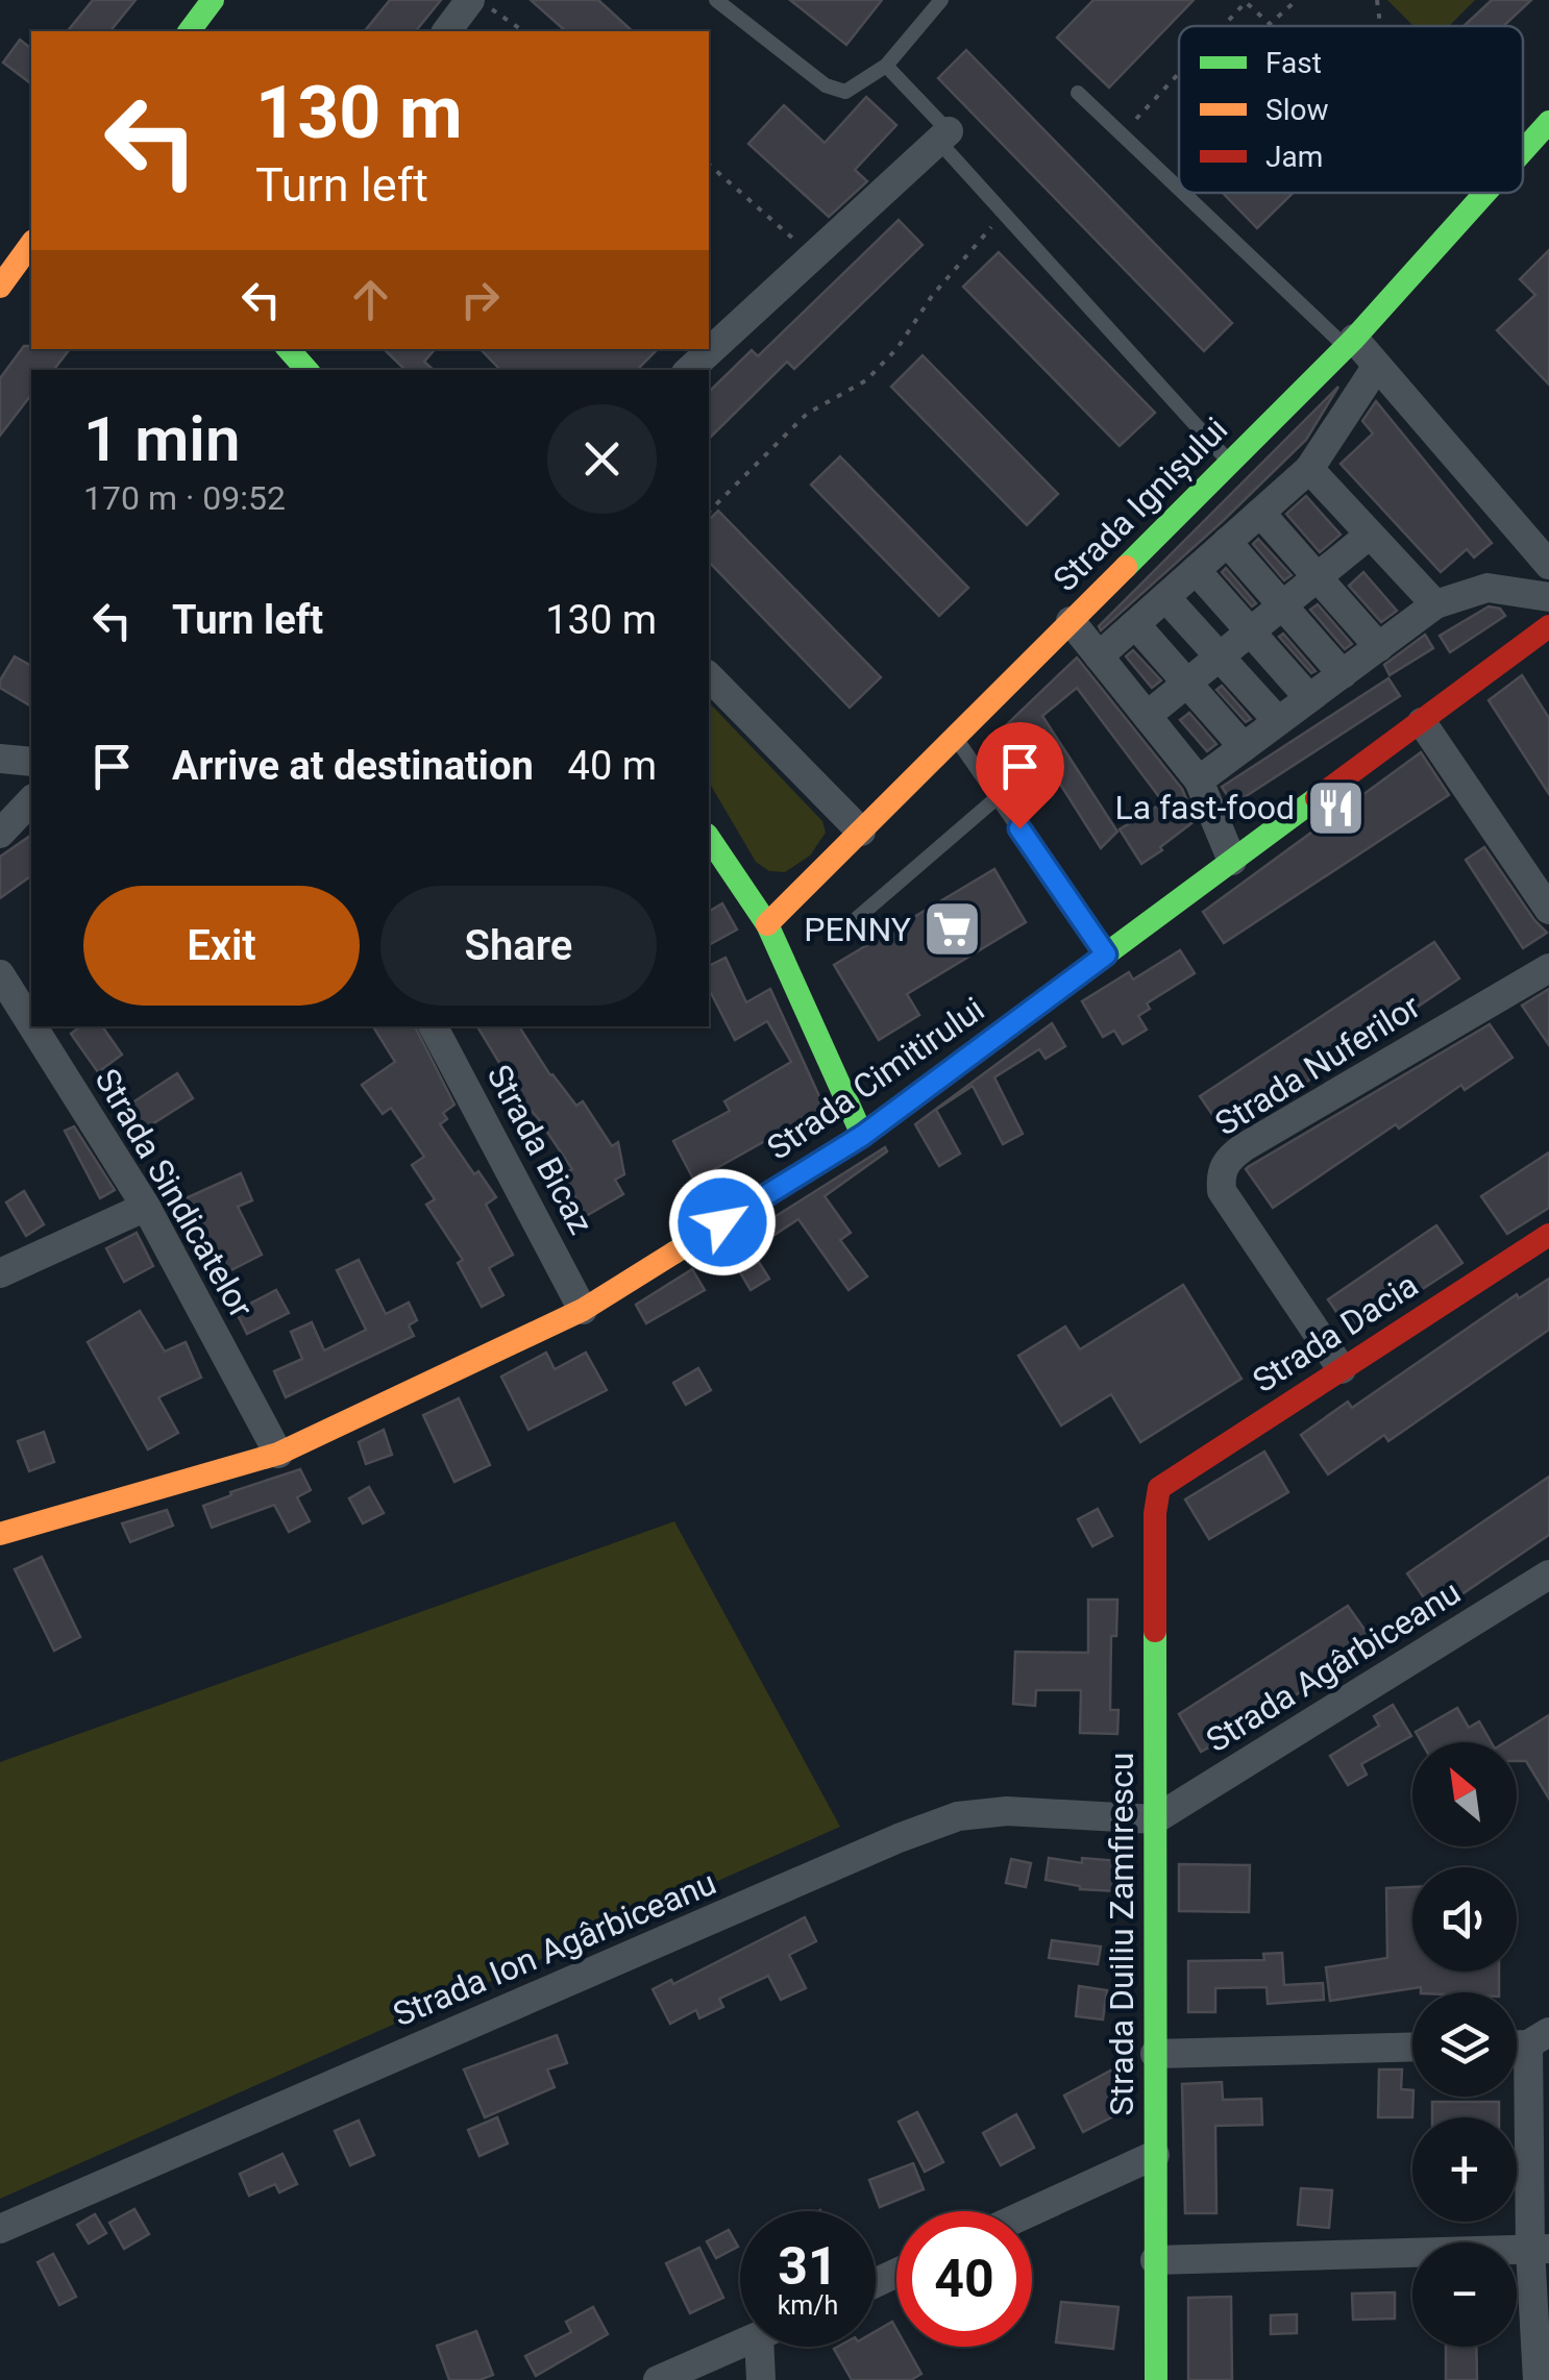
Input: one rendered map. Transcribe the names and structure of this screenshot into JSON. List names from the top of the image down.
{
  "streets": {
    "street": [
      "Strada Ignișului",
      "Strada Nuferilor",
      "Strada Cimitirului",
      "Strada Bicaz",
      "Strada Sindicatelor",
      "Strada Dacia",
      "Strada Agârbiceanu",
      "Strada Duiliu Zamfirescu",
      "Strada Ion Agârbiceanu"
    ]
  },
  "crossings": [
    ["Strada Nuferilor", "Strada Dacia"],
    ["Strada Cimitirului", "Strada Bicaz"],
    ["Strada Cimitirului", "Strada Sindicatelor"],
    ["Strada Dacia", "Strada Duiliu Zamfirescu"],
    ["Strada Agârbiceanu", "Strada Duiliu Zamfirescu"],
    ["Strada Agârbiceanu", "Strada Ion Agârbiceanu"],
    ["Strada Duiliu Zamfirescu", "Strada Ion Agârbiceanu"]
  ],
  "places": {
    "restaurant": ["La fast-food"],
    "supermarket": ["PENNY"]
  },
  "legend": ["Fast", "Slow", "Jam"],
  "north": "top left",
  "page": {
    "turn": ["130 m", "Turn left"],
    "heading": ["1 min", "170 m · 09:52"],
    "list": [
      {
        "name": "Turn left",
        "value": "130 m"
      },
      {
        "name": "Arrive at destination",
        "value": "40 m"
      }
    ],
    "buttons": ["Exit", "Share"],
    "map_buttons": ["+", "−"],
    "speed": "31 km/h",
    "limit": "40"
  }
}
